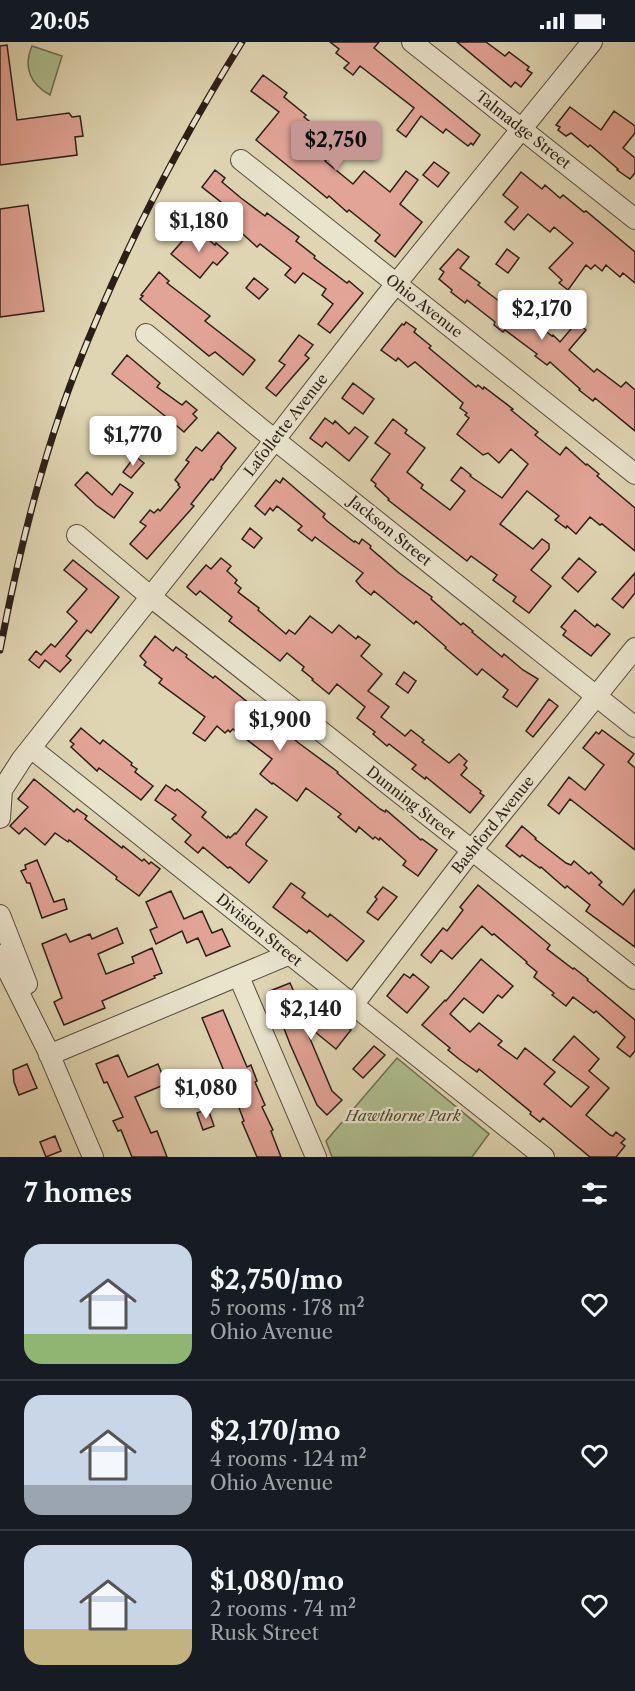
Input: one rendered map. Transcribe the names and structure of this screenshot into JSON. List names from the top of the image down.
{
  "streets": {
    "street": [
      "Talmadge Street",
      "Ohio Avenue",
      "Lafollette Avenue",
      "Jackson Street",
      "Dunning Street",
      "Bashford Avenue",
      "Division Street"
    ]
  },
  "crossings": [
    ["Talmadge Street", "Lafollette Avenue"],
    ["Ohio Avenue", "Lafollette Avenue"],
    ["Lafollette Avenue", "Jackson Street"],
    ["Lafollette Avenue", "Dunning Street"],
    ["Lafollette Avenue", "Division Street"],
    ["Jackson Street", "Bashford Avenue"],
    ["Dunning Street", "Bashford Avenue"],
    ["Bashford Avenue", "Division Street"]
  ],
  "parks": ["Hawthorne Park"],
  "page": {
    "status": "20:05",
    "price": [
      "$2,750",
      "$1,180",
      "$2,170",
      "$1,770",
      "$1,900",
      "$2,140",
      "$1,080"
    ],
    "heading": "7 homes",
    "list": [
      {
        "name": "$2,750/mo",
        "note": "5 rooms · 178 m² · Ohio Avenue"
      },
      {
        "name": "$2,170/mo",
        "note": "4 rooms · 124 m² · Ohio Avenue"
      },
      {
        "name": "$1,080/mo",
        "note": "2 rooms · 74 m² · Rusk Street"
      }
    ]
  }
}
